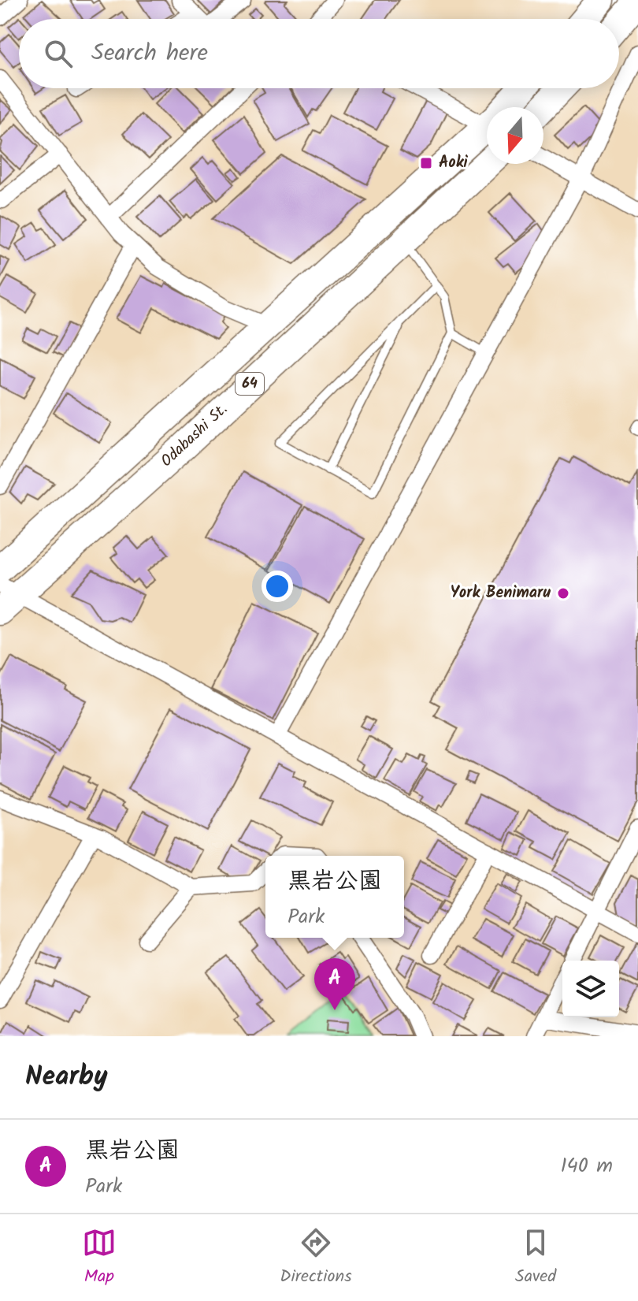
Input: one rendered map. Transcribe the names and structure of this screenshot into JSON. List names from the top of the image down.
{
  "streets": {
    "main road": ["64", "Odabashi St."]
  },
  "places": {
    "transit": ["Aoki"],
    "other": ["York Benimaru"]
  },
  "north": "bottom",
  "page": {
    "search": "Search here",
    "popup": ["黒岩公園", "Park"],
    "pins": "A",
    "heading": "Nearby",
    "list": [
      {
        "mark": "A",
        "name": "黒岩公園",
        "note": "Park",
        "value": "140 m"
      }
    ],
    "nav": ["Map", "Directions", "Saved"]
  }
}
